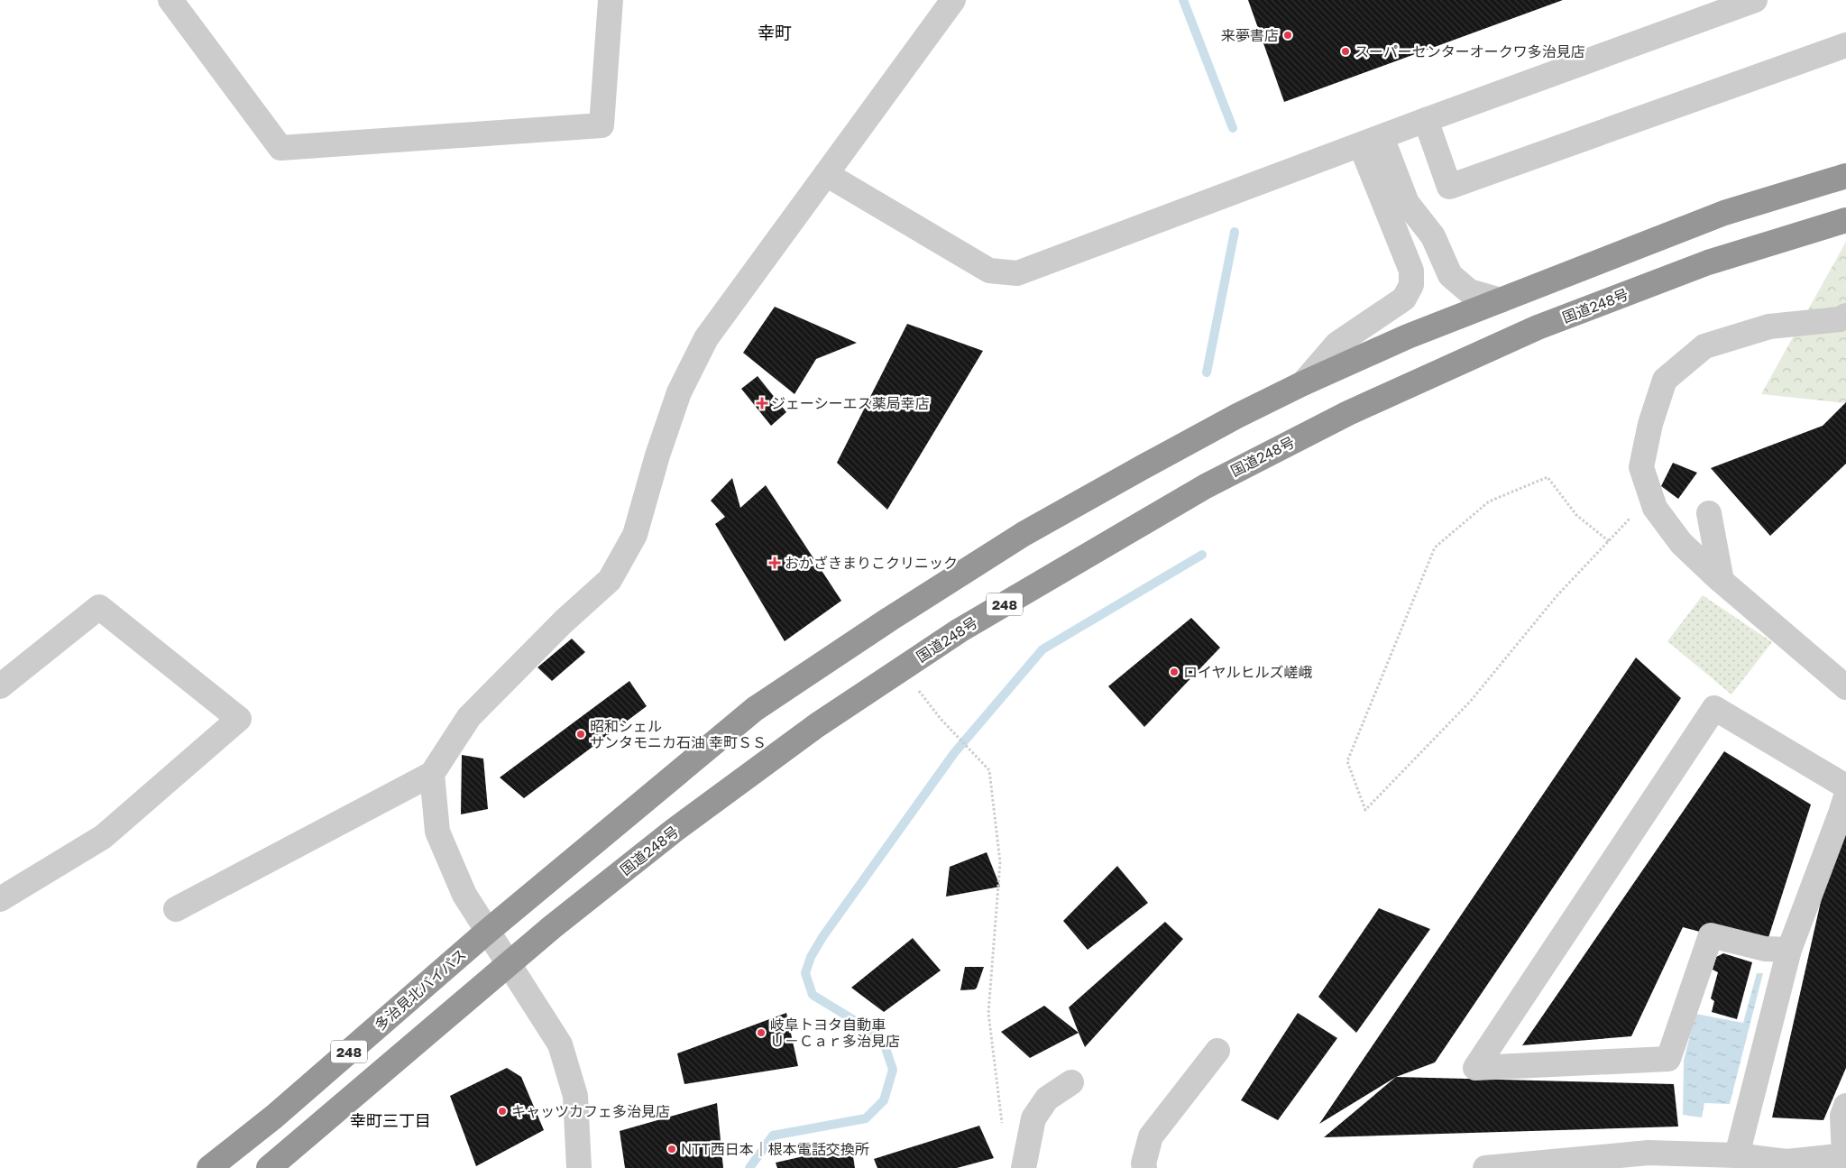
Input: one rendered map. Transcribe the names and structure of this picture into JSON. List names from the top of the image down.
{
  "streets": {
    "highway": ["国道248号", "248", "多治見北バイパス"]
  },
  "crossings": [
    ["248", "多治見北バイパス"]
  ],
  "districts": ["幸町", "幸町三丁目"],
  "places": {
    "other": [
      "来夢書店",
      "スーパーセンターオークワ多治見店",
      "ロイヤルヒルズ嵯峨",
      "昭和シェル サンタモニカ石油 幸町ＳＳ",
      "岐阜トヨタ自動車 Ｕ－Ｃａｒ多治見店",
      "キャッツカフェ多治見店",
      "NTT西日本｜根本電話交換所"
    ],
    "health": ["ジェーシーエス薬局幸店", "おかざきまりこクリニック"]
  }
}
